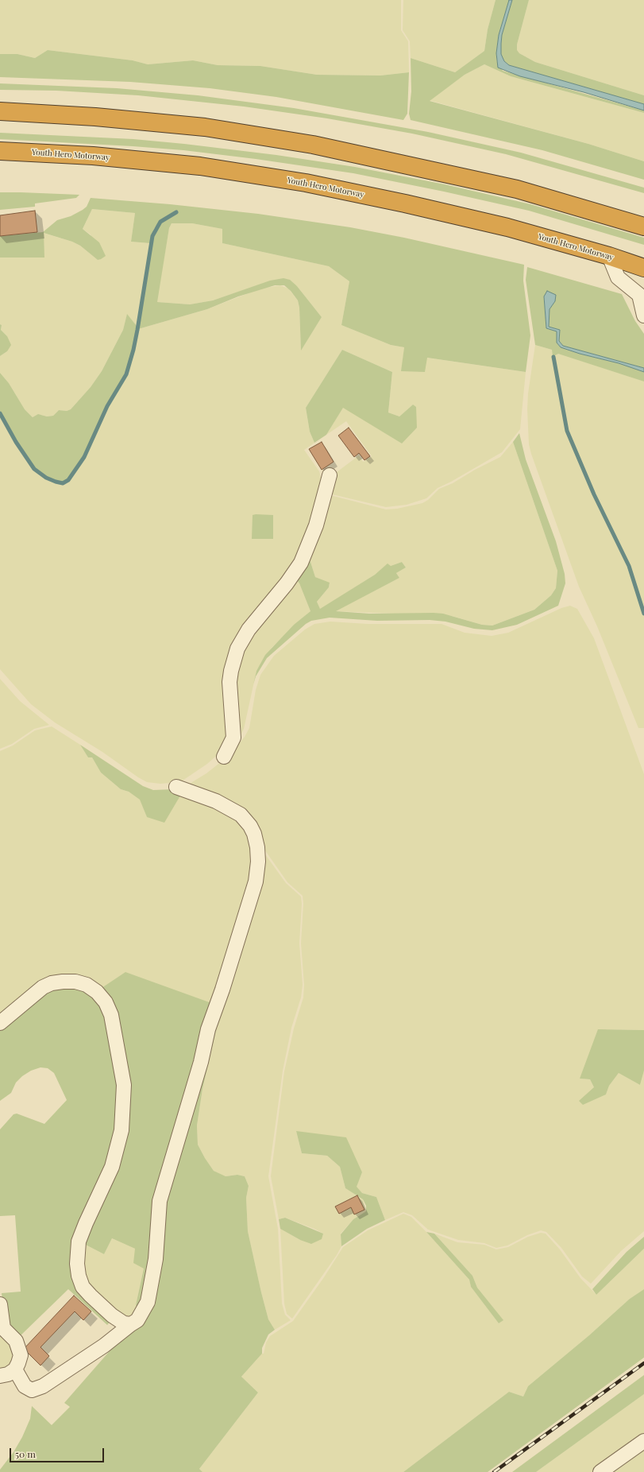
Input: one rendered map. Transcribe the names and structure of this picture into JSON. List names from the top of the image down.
{
  "streets": {
    "highway": ["Youth Hero Motorway"]
  },
  "scale_bar": "50 m"
}
